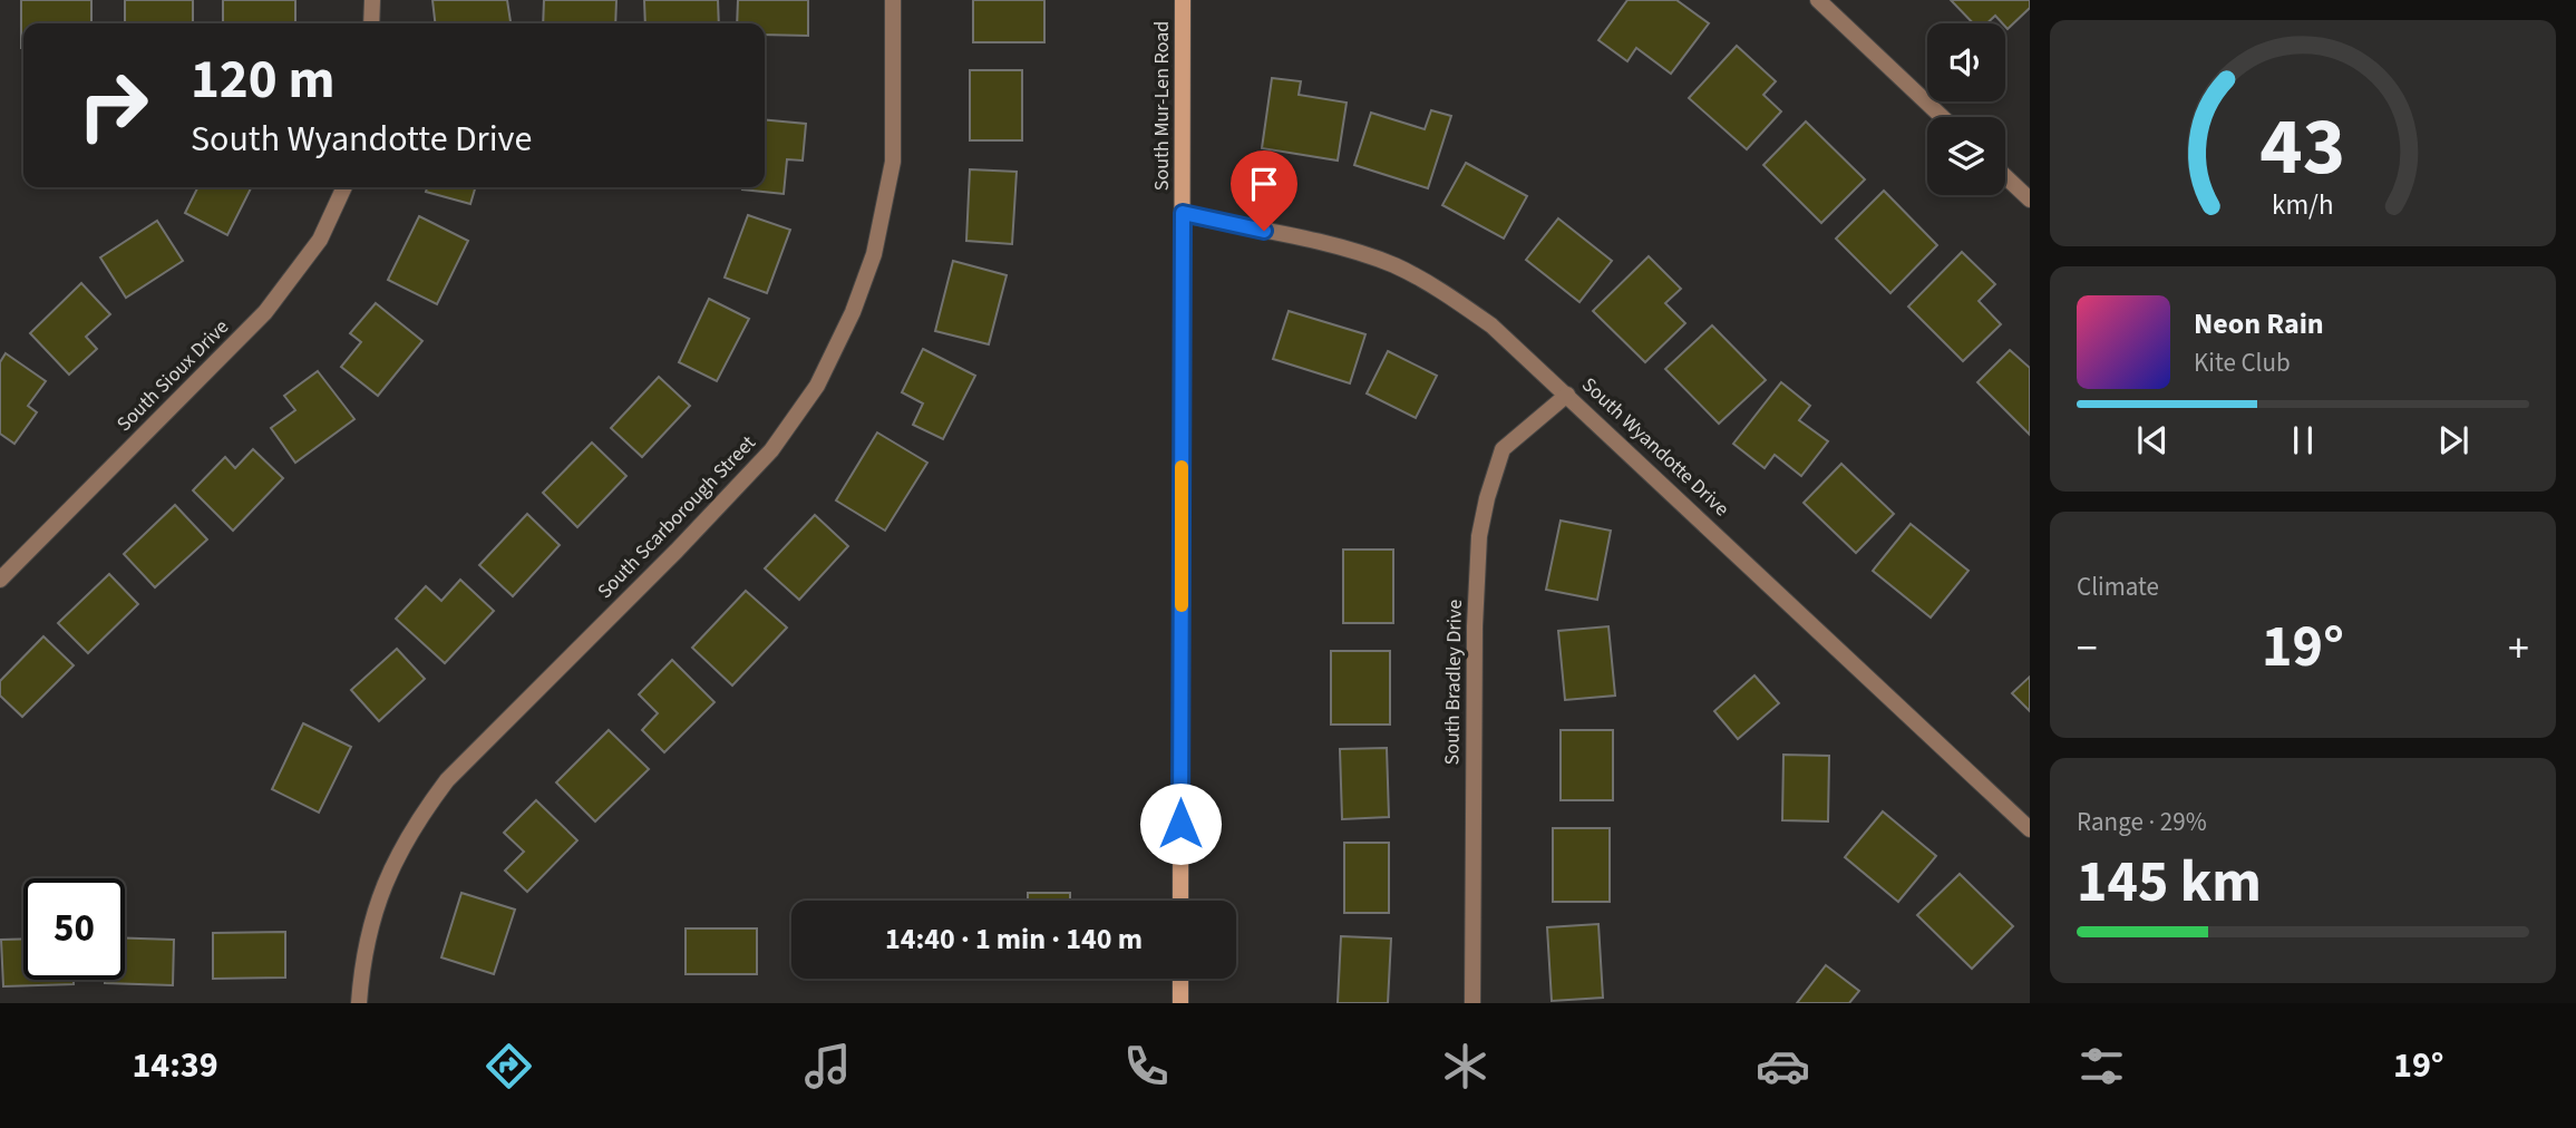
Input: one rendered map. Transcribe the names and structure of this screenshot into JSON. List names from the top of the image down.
{
  "streets": {
    "main road": ["South Mur-Len Road"],
    "street": [
      "South Sioux Drive",
      "South Wyandotte Drive",
      "South Scarborough Street",
      "South Bradley Drive"
    ]
  },
  "crossings": [
    ["South Mur-Len Road", "South Wyandotte Drive"],
    ["South Wyandotte Drive", "South Bradley Drive"]
  ],
  "page": {
    "turn": ["120 m", "South Wyandotte Drive"],
    "song": ["Neon Rain", "Kite Club"],
    "tile": [
      "Climate",
      ["Range · 29%", "145 km"]
    ],
    "heat": ["−", "19°", "+"],
    "limit": "50",
    "trip": "14:40 · 1 min · 140 m",
    "tabs": ["14:39", "19°"],
    "gauge": ["43", "km/h"]
  }
}
